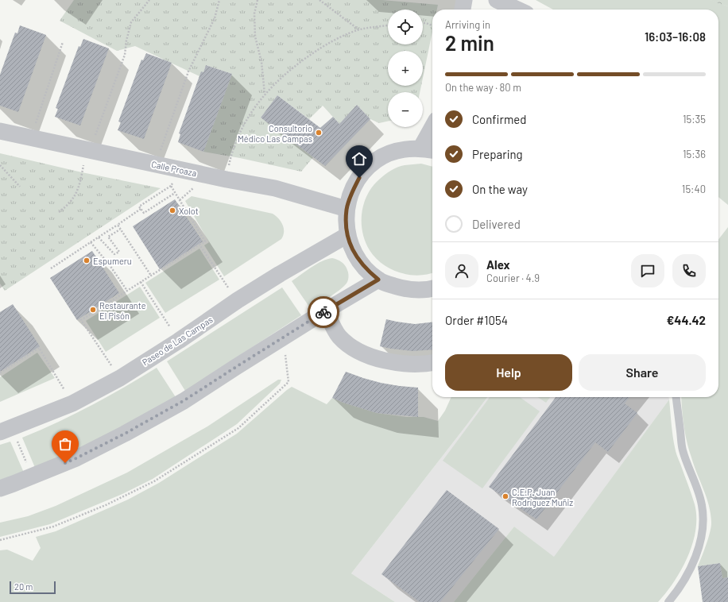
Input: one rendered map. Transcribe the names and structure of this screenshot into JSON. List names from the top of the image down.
{
  "streets": {
    "street": ["Calle Proaza", "Paseo de Las Campas"]
  },
  "places": [
    "Consultorio Médico Las Campas",
    "Xolot",
    "Espumeru",
    "Restaurante El Pisón",
    "C.E.P. Juan Rodríguez Muñiz"
  ],
  "scale_bar": "20 m",
  "page": {
    "map_buttons": ["+", "−"],
    "heading": ["2 min", "Arriving in", "16:03–16:08"],
    "panel": [
      "Alex",
      "Courier · 4.9",
      "Order #1054",
      "€44.42"
    ],
    "bar": "On the way · 80 m",
    "list": [
      ["Confirmed", "15:35"],
      ["Preparing", "15:36"],
      ["On the way", "15:40"],
      "Delivered"
    ],
    "buttons": ["Help", "Share"],
    "scale": "20 m"
  }
}
